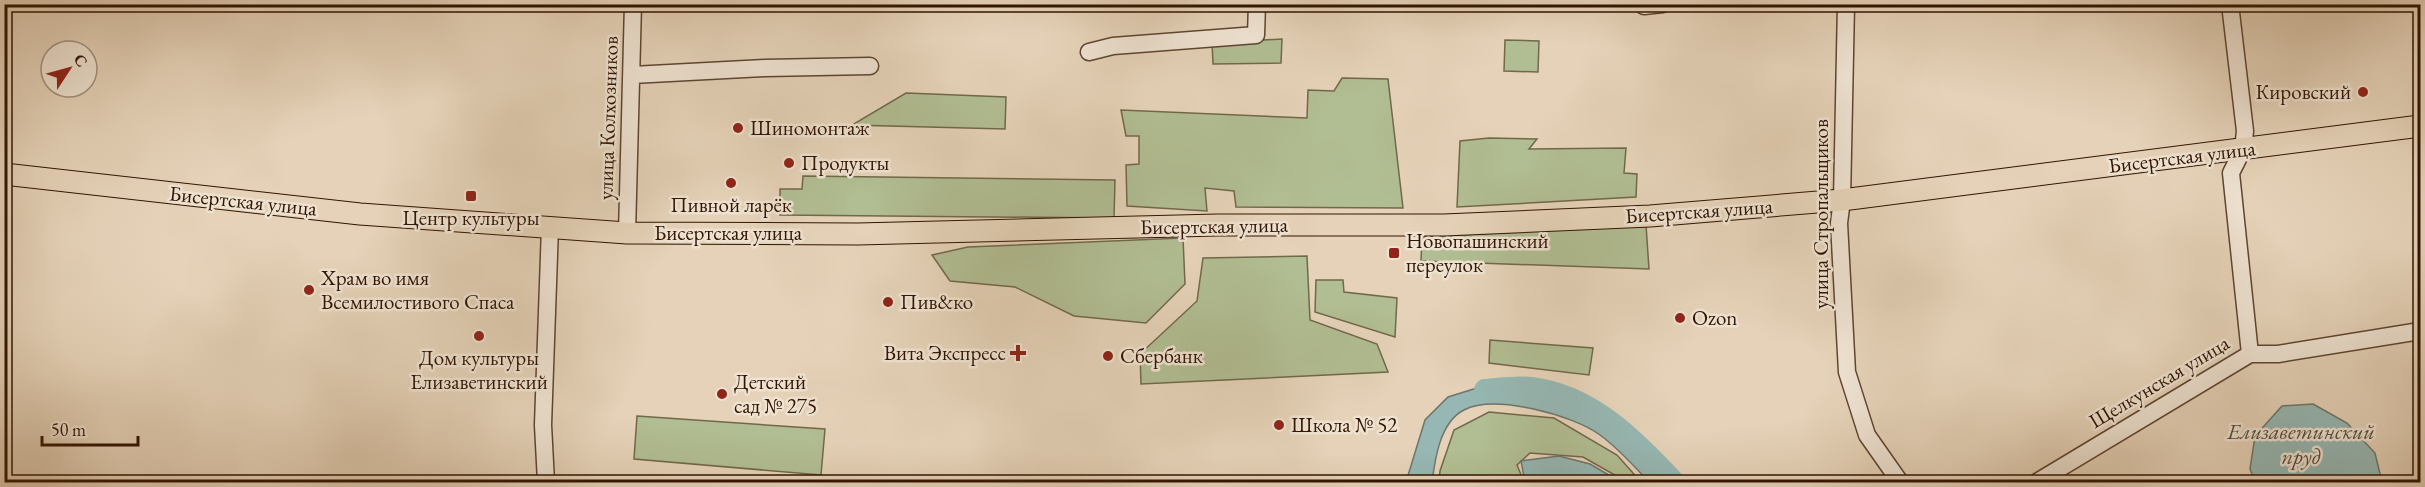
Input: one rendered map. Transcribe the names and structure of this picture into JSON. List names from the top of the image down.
{
  "streets": {
    "main road": ["Бисертская улица"],
    "street": ["улица Колхозников", "улица Стропальщиков", "Щелкунская улица"]
  },
  "crossings": [
    ["улица Колхозников", "Бисертская улица"],
    ["Бисертская улица", "улица Стропальщиков"]
  ],
  "water": ["Елизаветинский пруд"],
  "places": {
    "other": [
      "Кировский",
      "Шиномонтаж",
      "Продукты",
      "Пивной ларёк",
      "Храм во имя Всемилостивого Спаса",
      "Пив&ко",
      "Ozon",
      "Дом культуры Елизаветинский",
      "Сбербанк",
      "Детский сад № 275",
      "Школа № 52"
    ],
    "transit": ["Центр культуры", "Новопашинский переулок"],
    "health": ["Вита Экспресс"]
  },
  "scale_bar": "50 m",
  "north": "top right"
}
